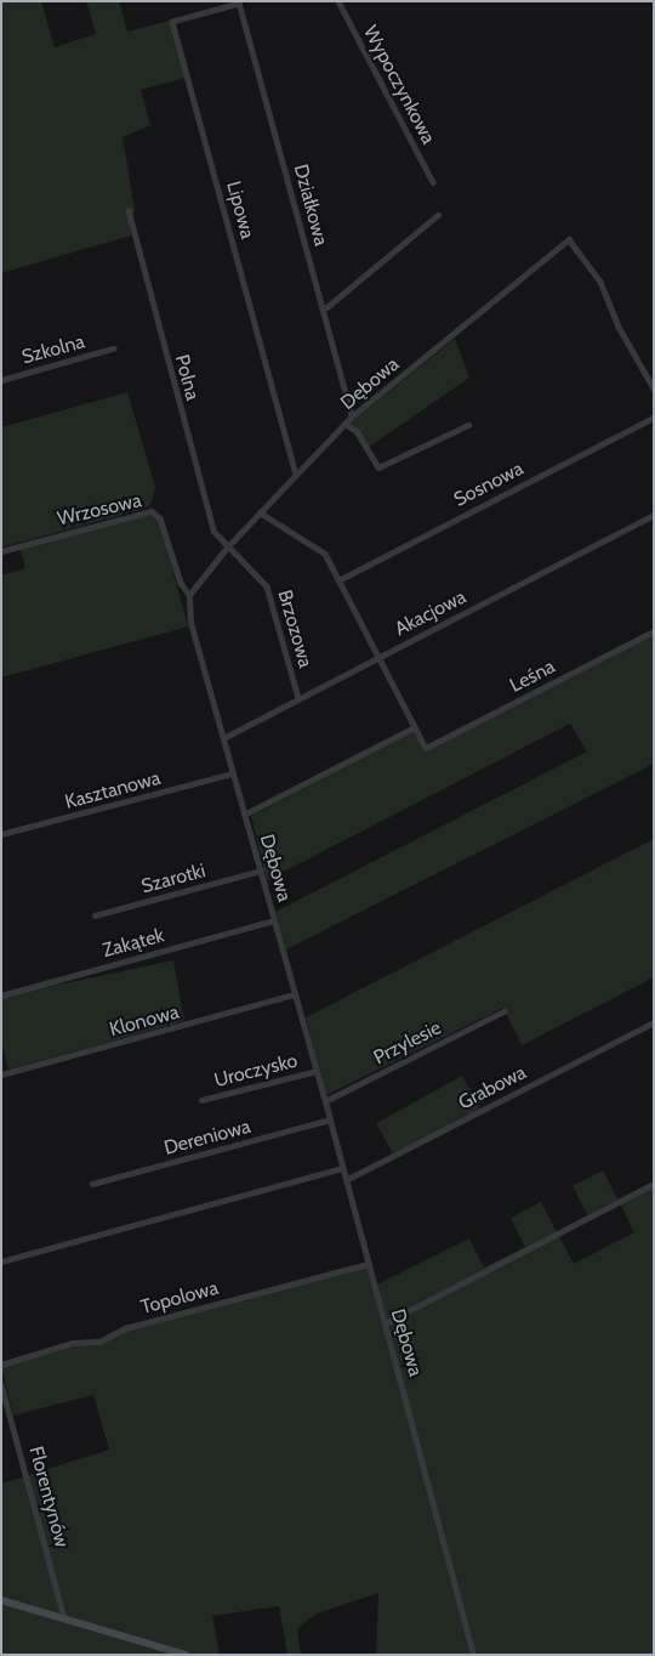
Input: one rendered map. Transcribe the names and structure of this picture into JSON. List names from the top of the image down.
{
  "streets": {
    "street": [
      "Wypoczynkowa",
      "Działkowa",
      "Lipowa",
      "Szkolna",
      "Polna",
      "Dębowa",
      "Sosnowa",
      "Wrzosowa",
      "Akacjowa",
      "Brzozowa",
      "Leśna",
      "Kasztanowa",
      "Szarotki",
      "Zakątek",
      "Klonowa",
      "Przylesie",
      "Uroczysko",
      "Grabowa",
      "Dereniowa",
      "Topolowa",
      "Florentynów"
    ]
  },
  "crossings": [
    ["Działkowa", "Lipowa"],
    ["Działkowa", "Dębowa"],
    ["Lipowa", "Dębowa"],
    ["Polna", "Dębowa"],
    ["Polna", "Brzozowa"],
    ["Dębowa", "Wrzosowa"],
    ["Dębowa", "Akacjowa"],
    ["Dębowa", "Brzozowa"],
    ["Dębowa", "Kasztanowa"],
    ["Dębowa", "Szarotki"],
    ["Dębowa", "Zakątek"],
    ["Dębowa", "Klonowa"],
    ["Dębowa", "Przylesie"],
    ["Dębowa", "Uroczysko"],
    ["Dębowa", "Grabowa"],
    ["Dębowa", "Dereniowa"],
    ["Dębowa", "Topolowa"],
    ["Akacjowa", "Brzozowa"]
  ]
}
